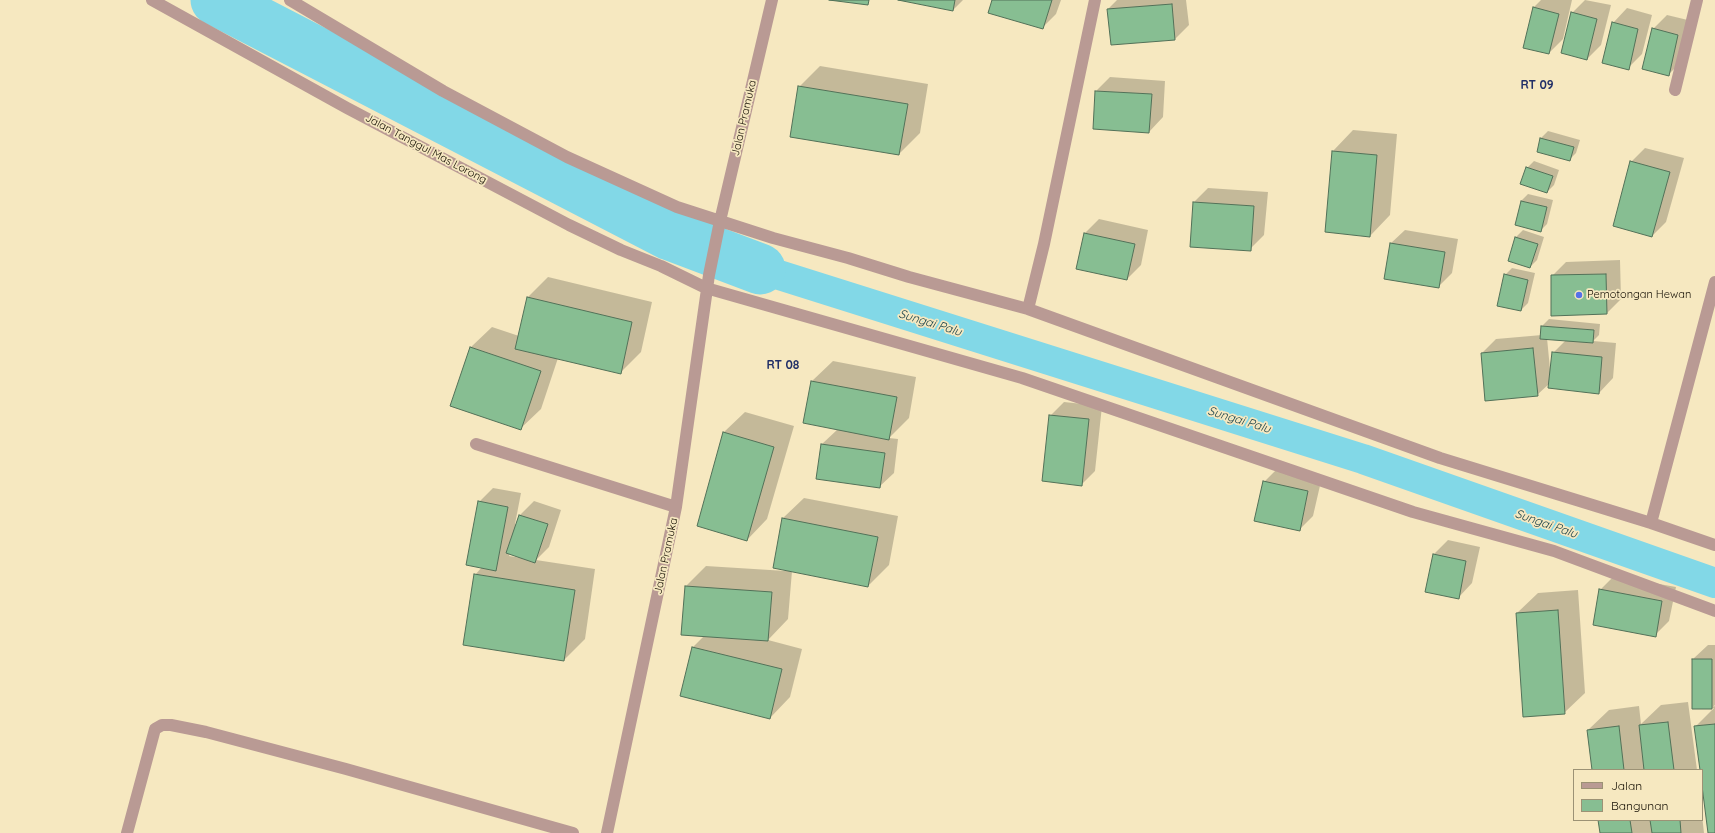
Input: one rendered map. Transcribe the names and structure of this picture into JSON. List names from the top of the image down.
{
  "streets": {
    "street": ["Jalan Pramuka", "Jalan Tanggul Mas Lorong"]
  },
  "crossings": [
    ["Jalan Pramuka", "Jalan Tanggul Mas Lorong"]
  ],
  "districts": ["RT 09", "RT 08"],
  "water": ["Sungai Palu"],
  "places": ["Pemotongan Hewan"],
  "legend": ["Jalan", "Bangunan"]
}
